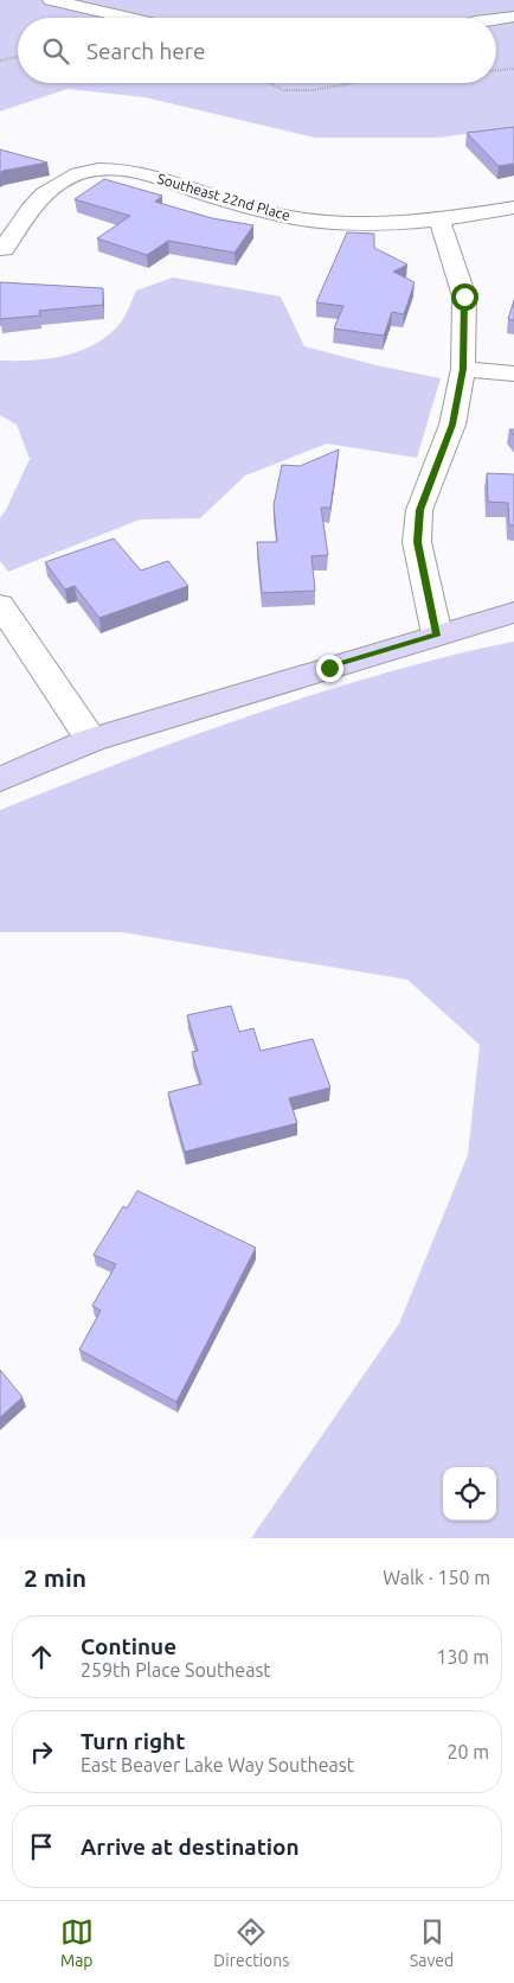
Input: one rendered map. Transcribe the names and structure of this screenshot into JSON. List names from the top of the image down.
{
  "streets": {
    "street": ["Southeast 22nd Place"]
  },
  "page": {
    "search": "Search here",
    "heading": ["2 min", "Walk · 150 m"],
    "list": [
      ["Continue", "259th Place Southeast", "130 m"],
      ["Turn right", "East Beaver Lake Way Southeast", "20 m"],
      "Arrive at destination"
    ],
    "nav": ["Map", "Directions", "Saved"]
  }
}
